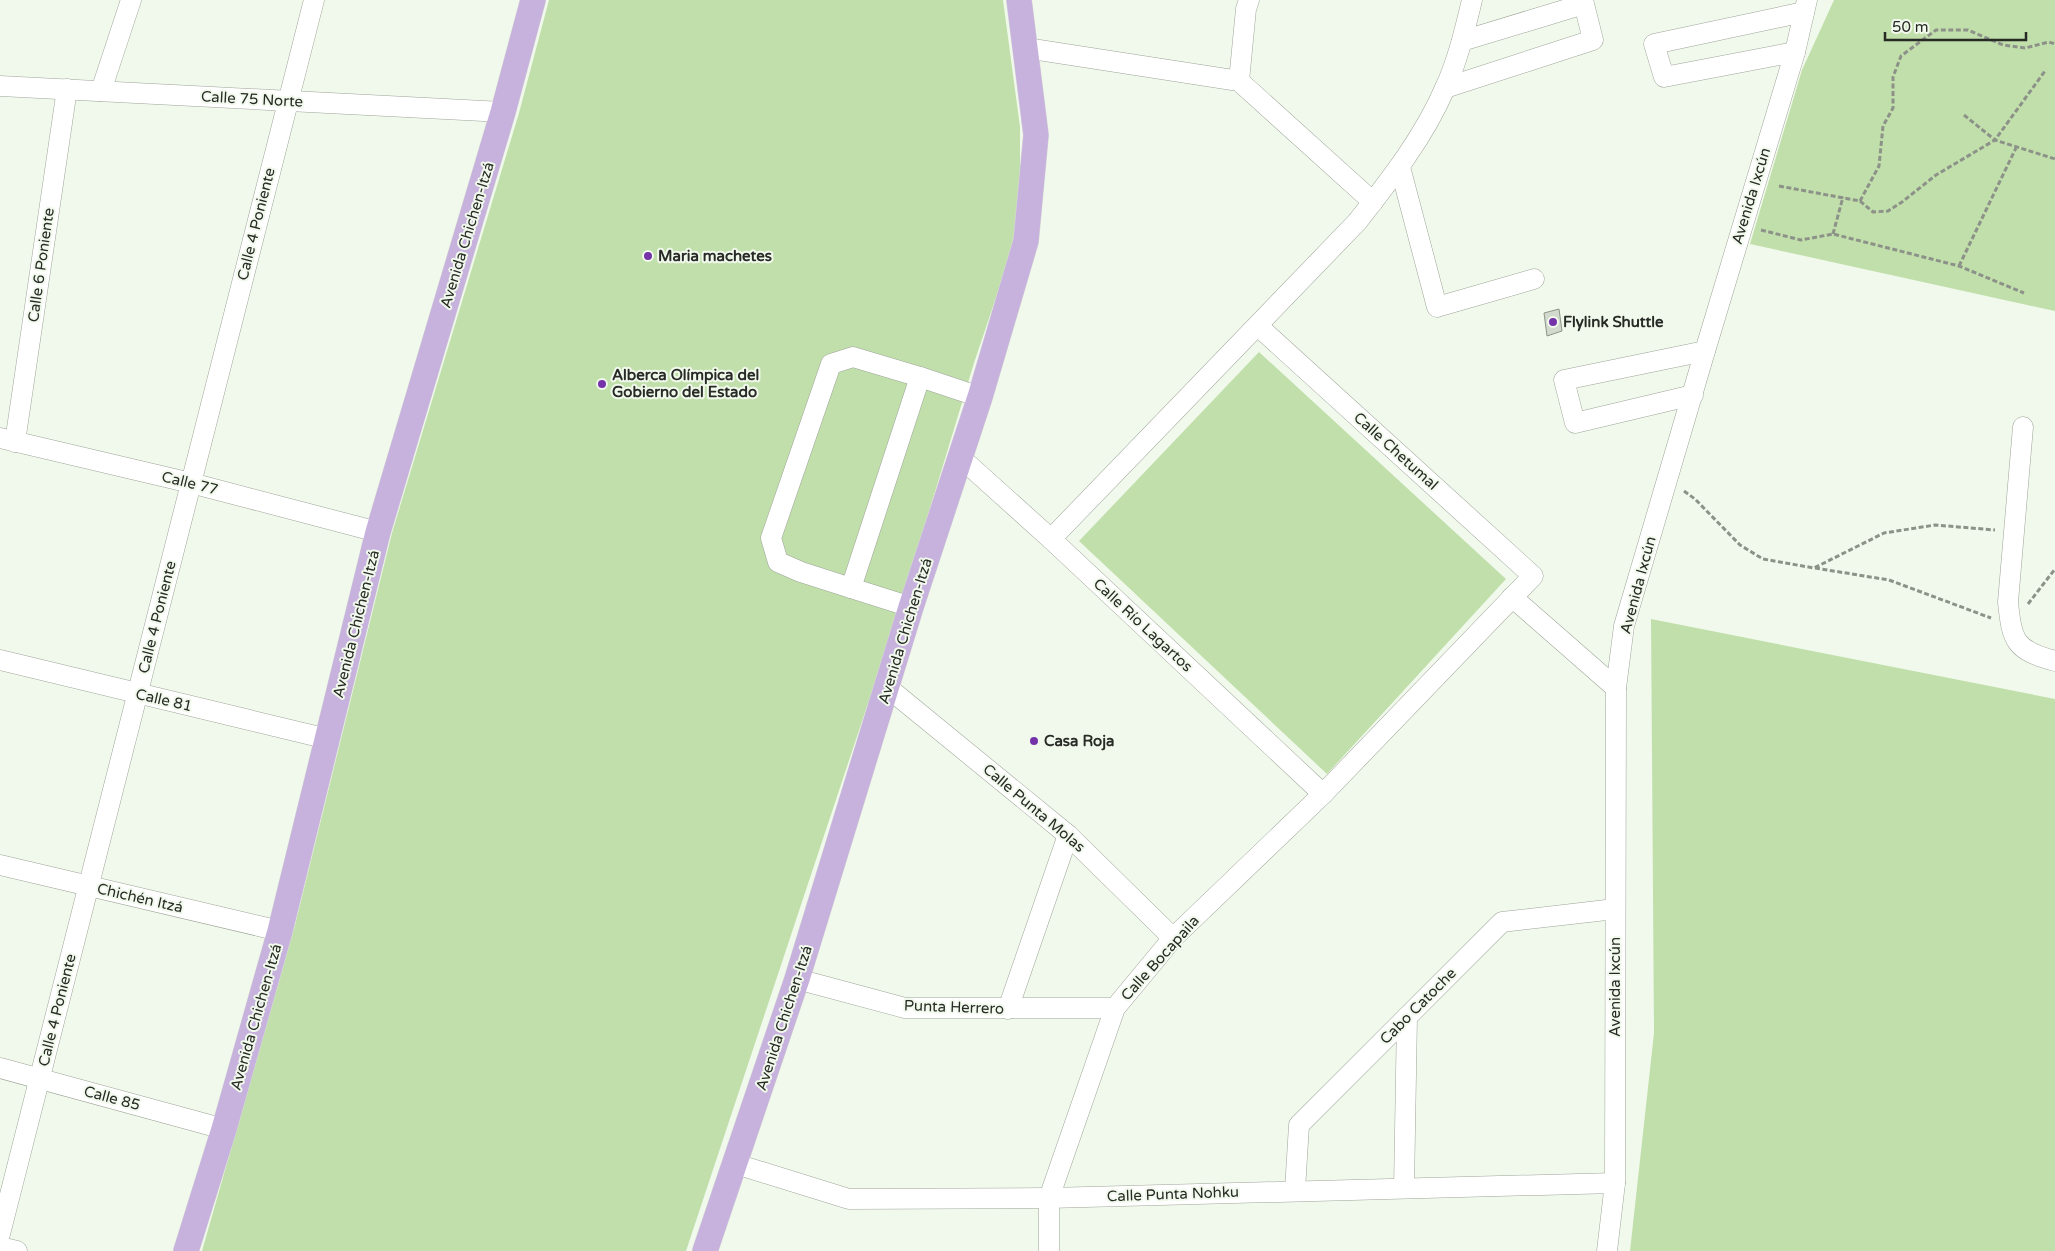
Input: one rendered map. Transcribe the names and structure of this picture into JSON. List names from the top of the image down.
{
  "streets": {
    "main road": ["Avenida Chichen-Itzá"],
    "street": [
      "Calle 75 Norte",
      "Avenida Ixcún",
      "Calle 4 Poniente",
      "Calle 6 Poniente",
      "Calle Chetumal",
      "Calle 77",
      "Calle Río Lagartos",
      "Calle 81",
      "Calle Punta Molas",
      "Chichén Itzá",
      "Calle Bocapaila",
      "Cabo Catoche",
      "Punta Herrero",
      "Calle 85",
      "Calle Punta Nohku"
    ]
  },
  "crossings": [
    ["Calle 75 Norte", "Calle 4 Poniente"],
    ["Calle 75 Norte", "Avenida Chichen-Itzá"],
    ["Calle 75 Norte", "Calle 6 Poniente"],
    ["Avenida Ixcún", "Cabo Catoche"],
    ["Avenida Ixcún", "Calle Punta Nohku"],
    ["Calle 4 Poniente", "Calle 77"],
    ["Calle 4 Poniente", "Calle 81"],
    ["Calle 4 Poniente", "Chichén Itzá"],
    ["Calle 4 Poniente", "Calle 85"],
    ["Avenida Chichen-Itzá", "Calle 77"],
    ["Avenida Chichen-Itzá", "Calle Río Lagartos"],
    ["Avenida Chichen-Itzá", "Calle 81"],
    ["Avenida Chichen-Itzá", "Calle Punta Molas"],
    ["Avenida Chichen-Itzá", "Chichén Itzá"],
    ["Avenida Chichen-Itzá", "Punta Herrero"],
    ["Avenida Chichen-Itzá", "Calle 85"],
    ["Avenida Chichen-Itzá", "Calle Punta Nohku"],
    ["Calle 6 Poniente", "Calle 77"],
    ["Calle Chetumal", "Calle Bocapaila"],
    ["Calle Río Lagartos", "Calle Bocapaila"],
    ["Calle Punta Molas", "Calle Bocapaila"],
    ["Calle Bocapaila", "Punta Herrero"],
    ["Calle Bocapaila", "Calle Punta Nohku"],
    ["Cabo Catoche", "Calle Punta Nohku"]
  ],
  "places": [
    "Maria machetes",
    "Flylink Shuttle",
    "Alberca Olímpica del Gobierno del Estado",
    "Casa Roja"
  ],
  "scale_bar": "50 m"
}
